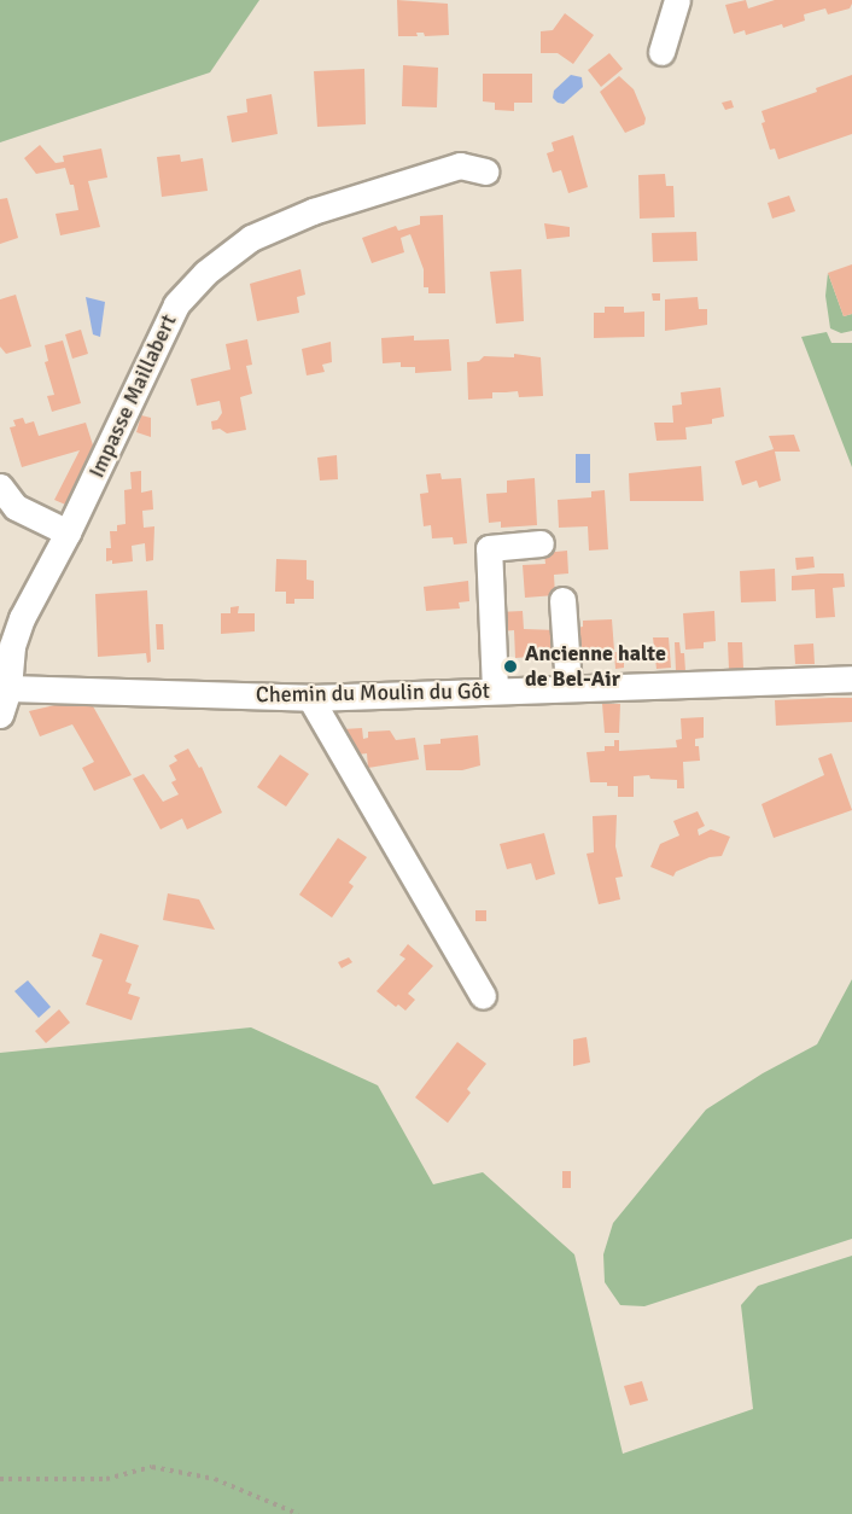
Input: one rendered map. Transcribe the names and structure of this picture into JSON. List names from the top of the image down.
{
  "streets": {
    "street": ["Impasse Maillabert", "Chemin du Moulin du Gôt"]
  },
  "crossings": [
    ["Impasse Maillabert", "Chemin du Moulin du Gôt"]
  ],
  "places": ["Ancienne halte de Bel-Air"]
}
